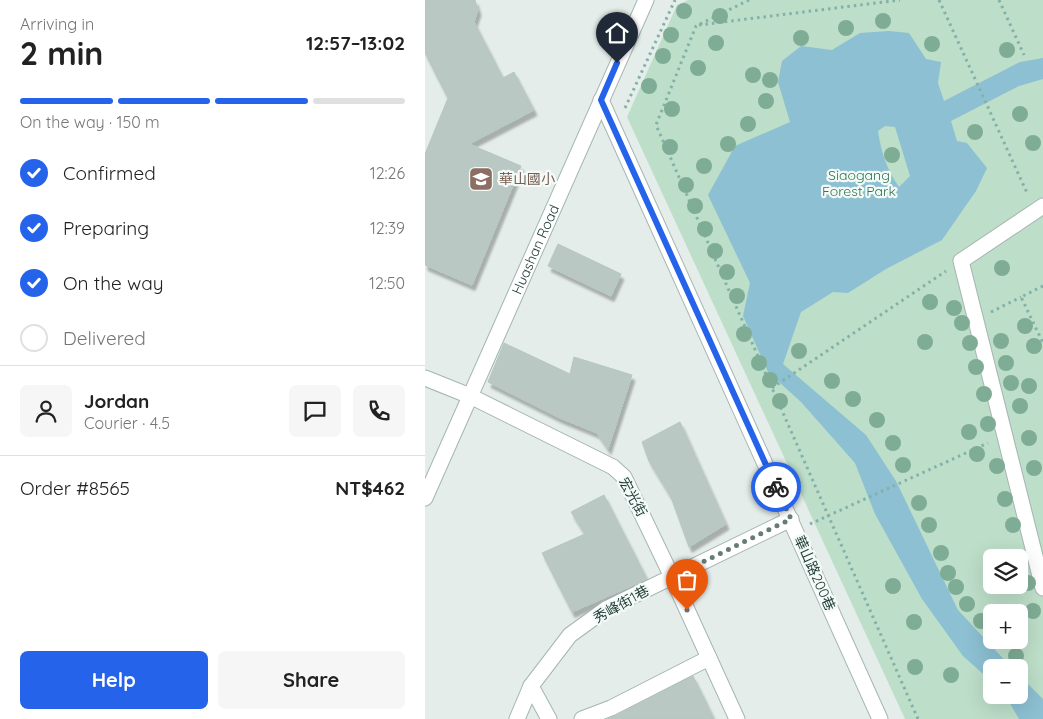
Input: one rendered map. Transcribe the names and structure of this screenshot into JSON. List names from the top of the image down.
{
  "streets": {
    "street": [
      "Huashan Road",
      "宏光街",
      "華山路200巷",
      "秀峰街1巷"
    ]
  },
  "crossings": [
    ["Huashan Road", "宏光街"],
    ["Huashan Road", "華山路200巷"],
    ["宏光街", "秀峰街1巷"],
    ["華山路200巷", "秀峰街1巷"]
  ],
  "parks": ["Siaogang Forest Park"],
  "places": {
    "school or university": ["華山國小"]
  },
  "page": {
    "heading": ["2 min", "Arriving in", "12:57–13:02"],
    "panel": [
      "Jordan",
      "Courier · 4.5",
      "Order #8565",
      "NT$462"
    ],
    "bar": "On the way · 150 m",
    "list": [
      ["Confirmed", "12:26"],
      ["Preparing", "12:39"],
      ["On the way", "12:50"],
      "Delivered"
    ],
    "map_buttons": ["+", "−"],
    "buttons": ["Help", "Share"]
  }
}
